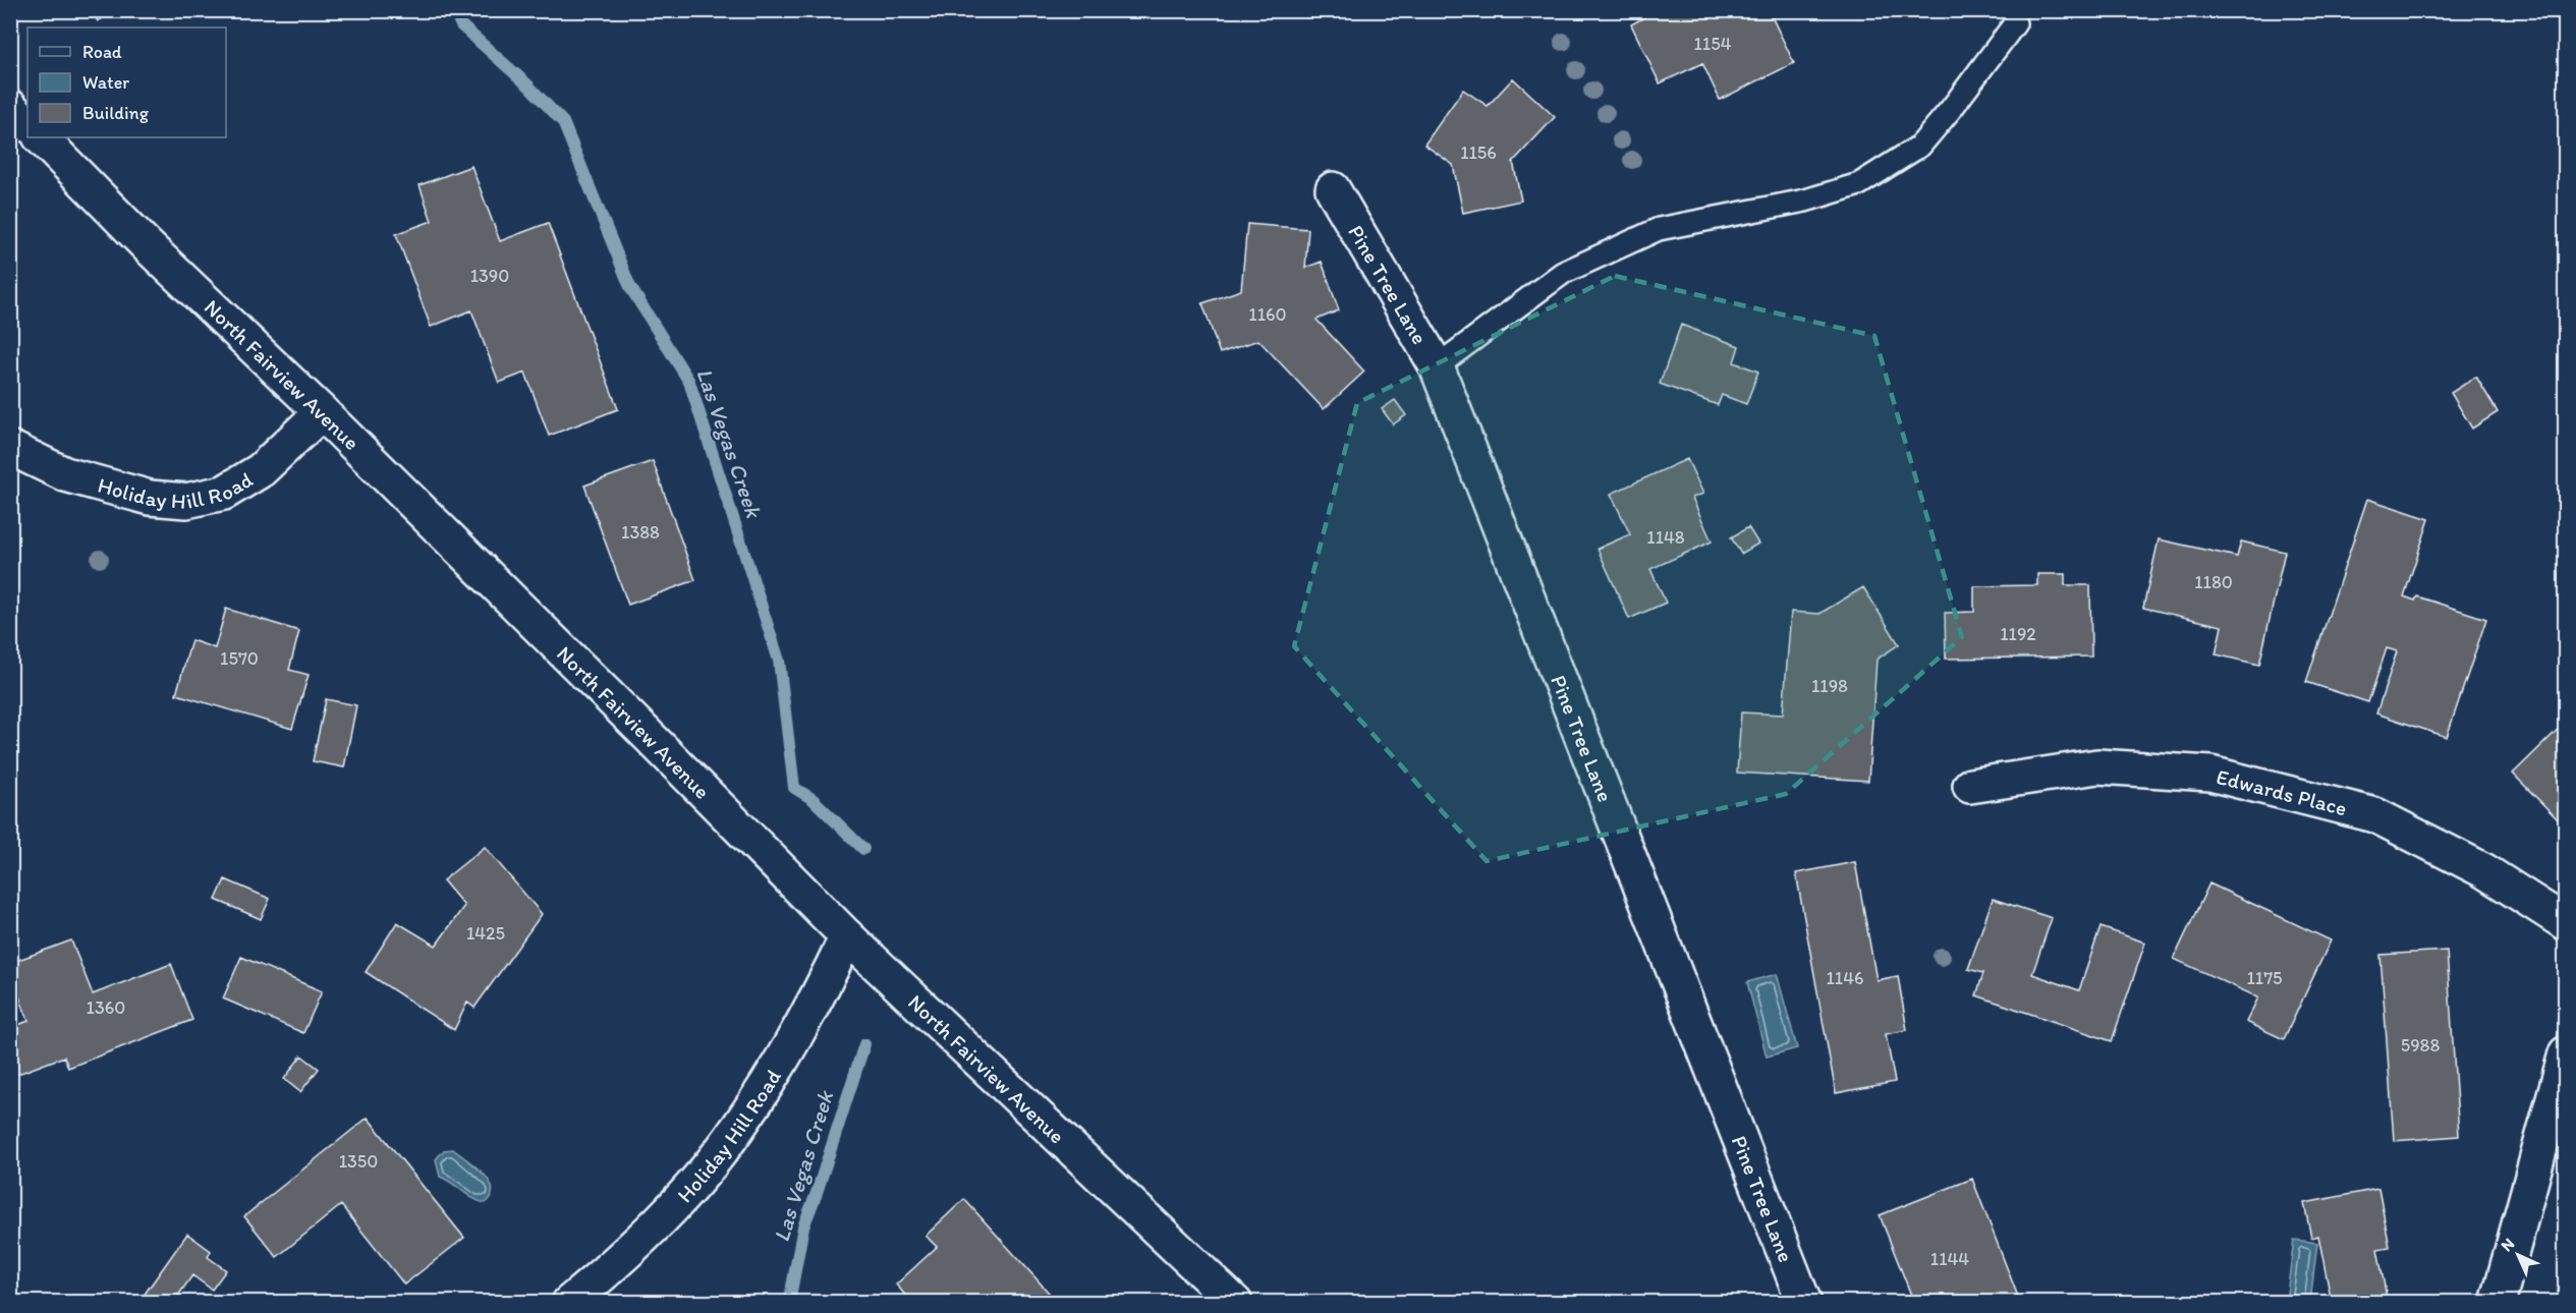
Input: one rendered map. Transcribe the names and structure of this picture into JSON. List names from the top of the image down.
{
  "streets": {
    "street": [
      "Pine Tree Lane",
      "North Fairview Avenue",
      "Holiday Hill Road",
      "Edwards Place"
    ]
  },
  "crossings": [
    ["North Fairview Avenue", "Holiday Hill Road"]
  ],
  "water": ["Las Vegas Creek"],
  "house_numbers": [
    "1154",
    "1156",
    "1390",
    "1160",
    "1388",
    "1148",
    "1180",
    "1192",
    "1570",
    "1198",
    "1425",
    "1146",
    "1175",
    "1360",
    "5988",
    "1350",
    "1144"
  ],
  "legend": ["Road", "Water", "Building"],
  "north": "top left"
}
